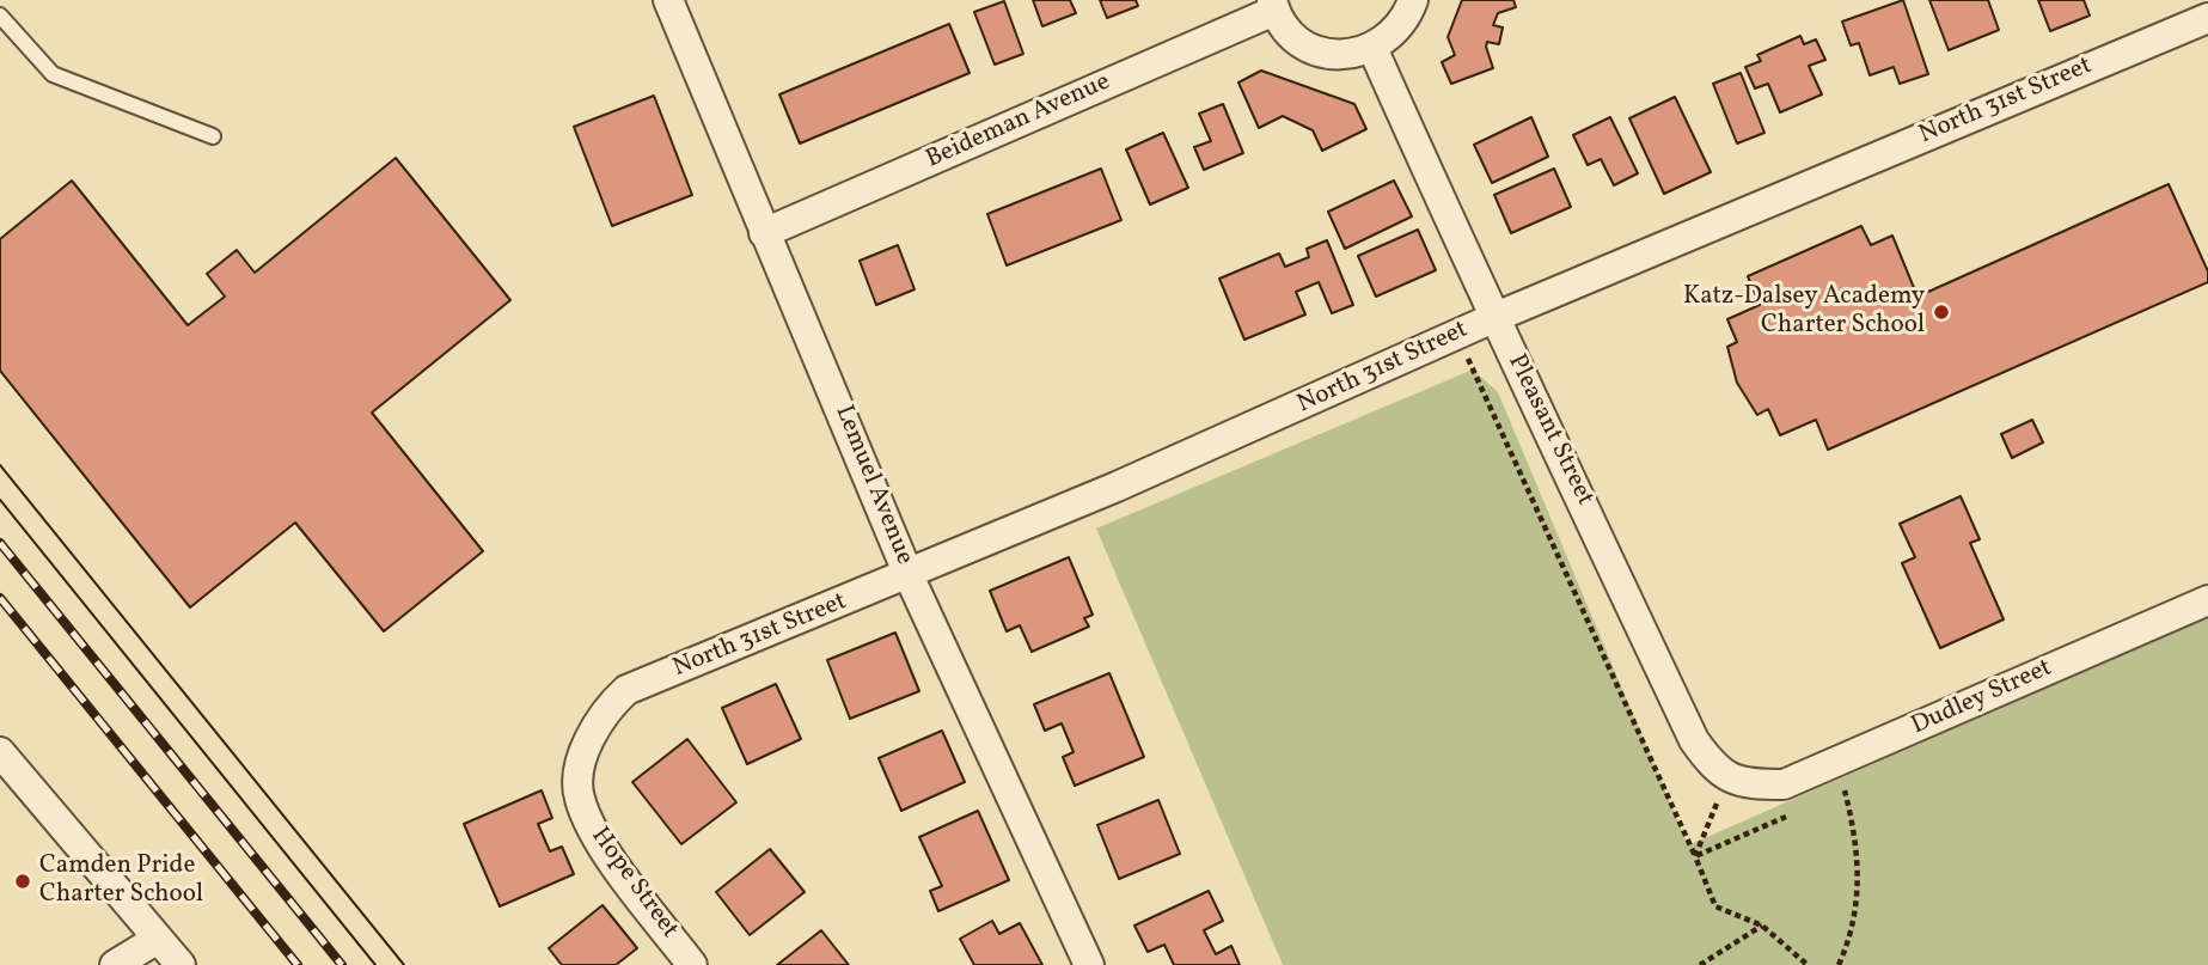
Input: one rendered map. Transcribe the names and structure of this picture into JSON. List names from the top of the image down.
{
  "streets": {
    "street": [
      "North 31st Street",
      "Beideman Avenue",
      "Pleasant Street",
      "Lemuel Avenue",
      "Dudley Street",
      "Hope Street"
    ]
  },
  "crossings": [
    ["North 31st Street", "Pleasant Street"],
    ["North 31st Street", "Lemuel Avenue"],
    ["North 31st Street", "Hope Street"],
    ["Beideman Avenue", "Lemuel Avenue"],
    ["Pleasant Street", "Dudley Street"]
  ],
  "places": ["Katz-Dalsey Academy Charter School", "Camden Pride Charter School"]
}
